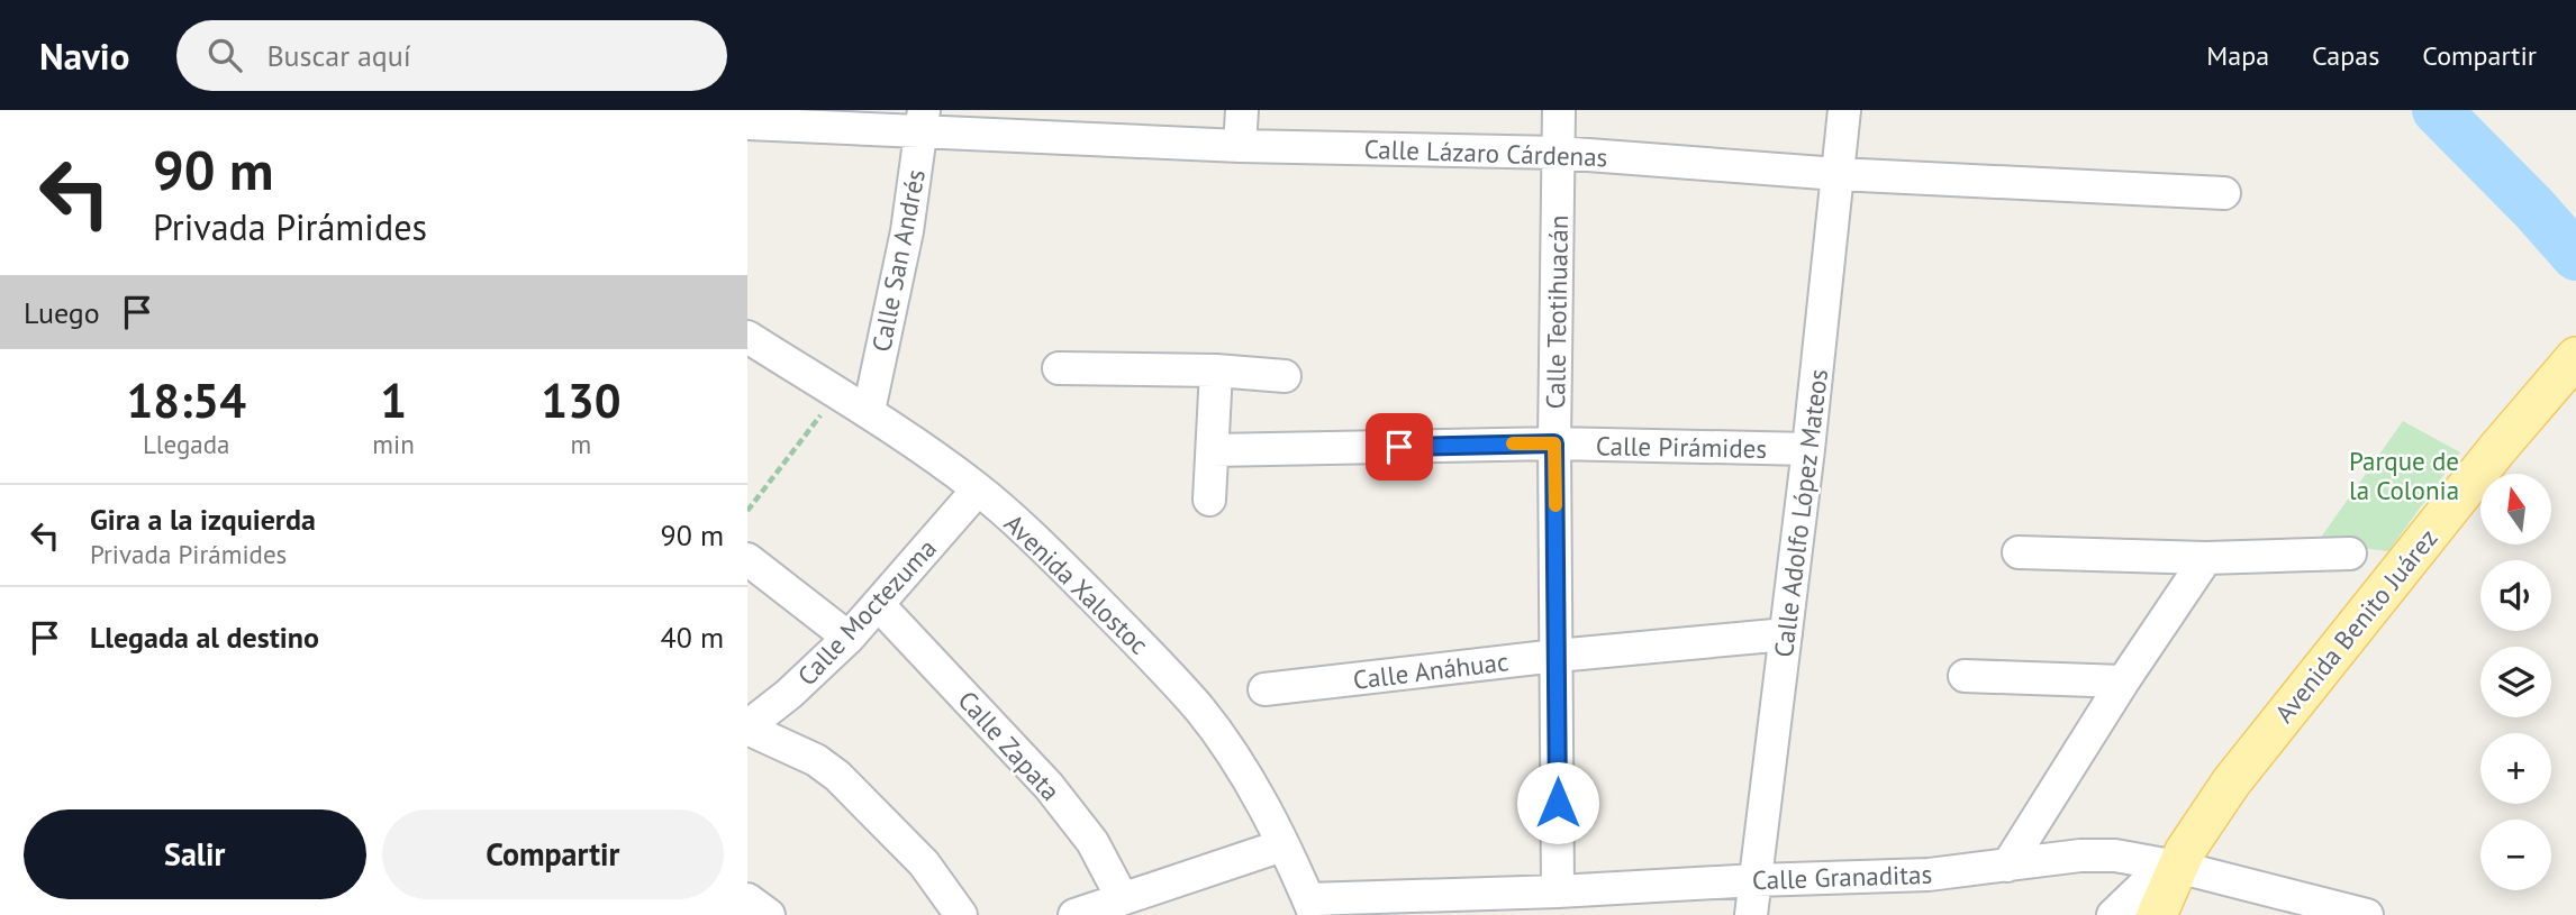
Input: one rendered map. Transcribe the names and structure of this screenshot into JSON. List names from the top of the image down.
{
  "streets": {
    "main road": ["Avenida Benito Juárez"],
    "street": [
      "Calle Lázaro Cárdenas",
      "Calle San Andrés",
      "Calle Teotihuacán",
      "Calle Pirámides",
      "Calle Adolfo López Mateos",
      "Avenida Xalostoc",
      "Calle Moctezuma",
      "Calle Anáhuac",
      "Calle Zapata",
      "Calle Granaditas"
    ]
  },
  "crossings": [
    ["Calle Lázaro Cárdenas", "Calle San Andrés"],
    ["Calle Lázaro Cárdenas", "Calle Teotihuacán"],
    ["Calle Lázaro Cárdenas", "Calle Adolfo López Mateos"],
    ["Calle San Andrés", "Avenida Xalostoc"],
    ["Calle Teotihuacán", "Calle Pirámides"],
    ["Calle Teotihuacán", "Calle Anáhuac"],
    ["Calle Teotihuacán", "Calle Granaditas"],
    ["Calle Pirámides", "Calle Adolfo López Mateos"],
    ["Calle Adolfo López Mateos", "Calle Anáhuac"],
    ["Calle Adolfo López Mateos", "Calle Granaditas"],
    ["Avenida Xalostoc", "Calle Moctezuma"],
    ["Avenida Xalostoc", "Calle Granaditas"],
    ["Calle Moctezuma", "Calle Zapata"],
    ["Avenida Benito Juárez", "Calle Granaditas"]
  ],
  "parks": ["Parque de la Colonia"],
  "north": "top",
  "page": {
    "header": "Navio",
    "search": "Buscar aquí",
    "nav": ["Mapa", "Capas", "Compartir"],
    "turn": ["90 m", "Privada Pirámides"],
    "then": "Luego",
    "eta": [
      "18:54",
      "Llegada",
      "1",
      "min",
      "130",
      "m"
    ],
    "map_buttons": ["+", "−"],
    "list": [
      {
        "name": "Gira a la izquierda",
        "note": "Privada Pirámides",
        "value": "90 m"
      },
      {
        "name": "Llegada al destino",
        "value": "40 m"
      }
    ],
    "buttons": ["Salir", "Compartir"]
  }
}
